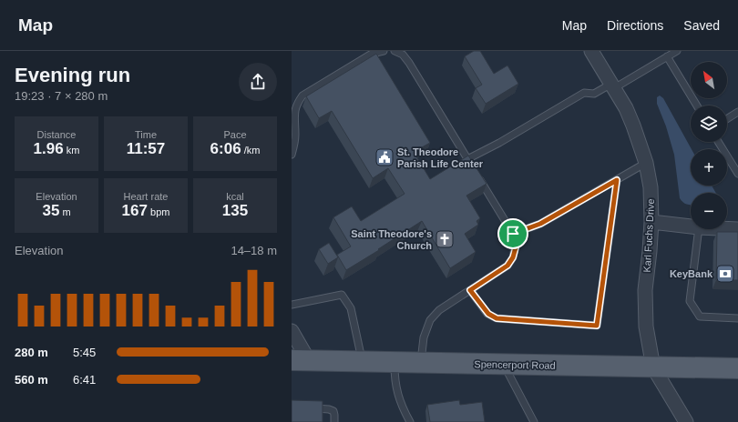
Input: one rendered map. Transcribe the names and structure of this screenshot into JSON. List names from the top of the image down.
{
  "streets": {
    "main road": ["Spencerport Road"],
    "street": ["Karl Fuchs Drive"]
  },
  "crossings": [
    ["Karl Fuchs Drive", "Spencerport Road"]
  ],
  "places": {
    "public building": ["St. Theodore Parish Life Center"],
    "church": ["Saint Theodore's Church"],
    "bank": ["KeyBank"]
  },
  "north": "top left",
  "page": {
    "header": "Map",
    "nav": ["Map", "Directions", "Saved"],
    "heading": ["Evening run", "19:23 · 7 × 280 m"],
    "map_buttons": ["+", "−"],
    "stats": [
      ["Distance", "1.96 km"],
      ["Time", "11:57"],
      ["Pace", "6:06 /km"],
      ["Elevation", "35 m"],
      ["Heart rate", "167 bpm"],
      ["kcal", "135"]
    ],
    "chart": ["Elevation", "14–18 m"],
    "list": [
      {
        "name": "280 m",
        "note": "5:45"
      },
      {
        "name": "560 m",
        "note": "6:41"
      }
    ]
  }
}
